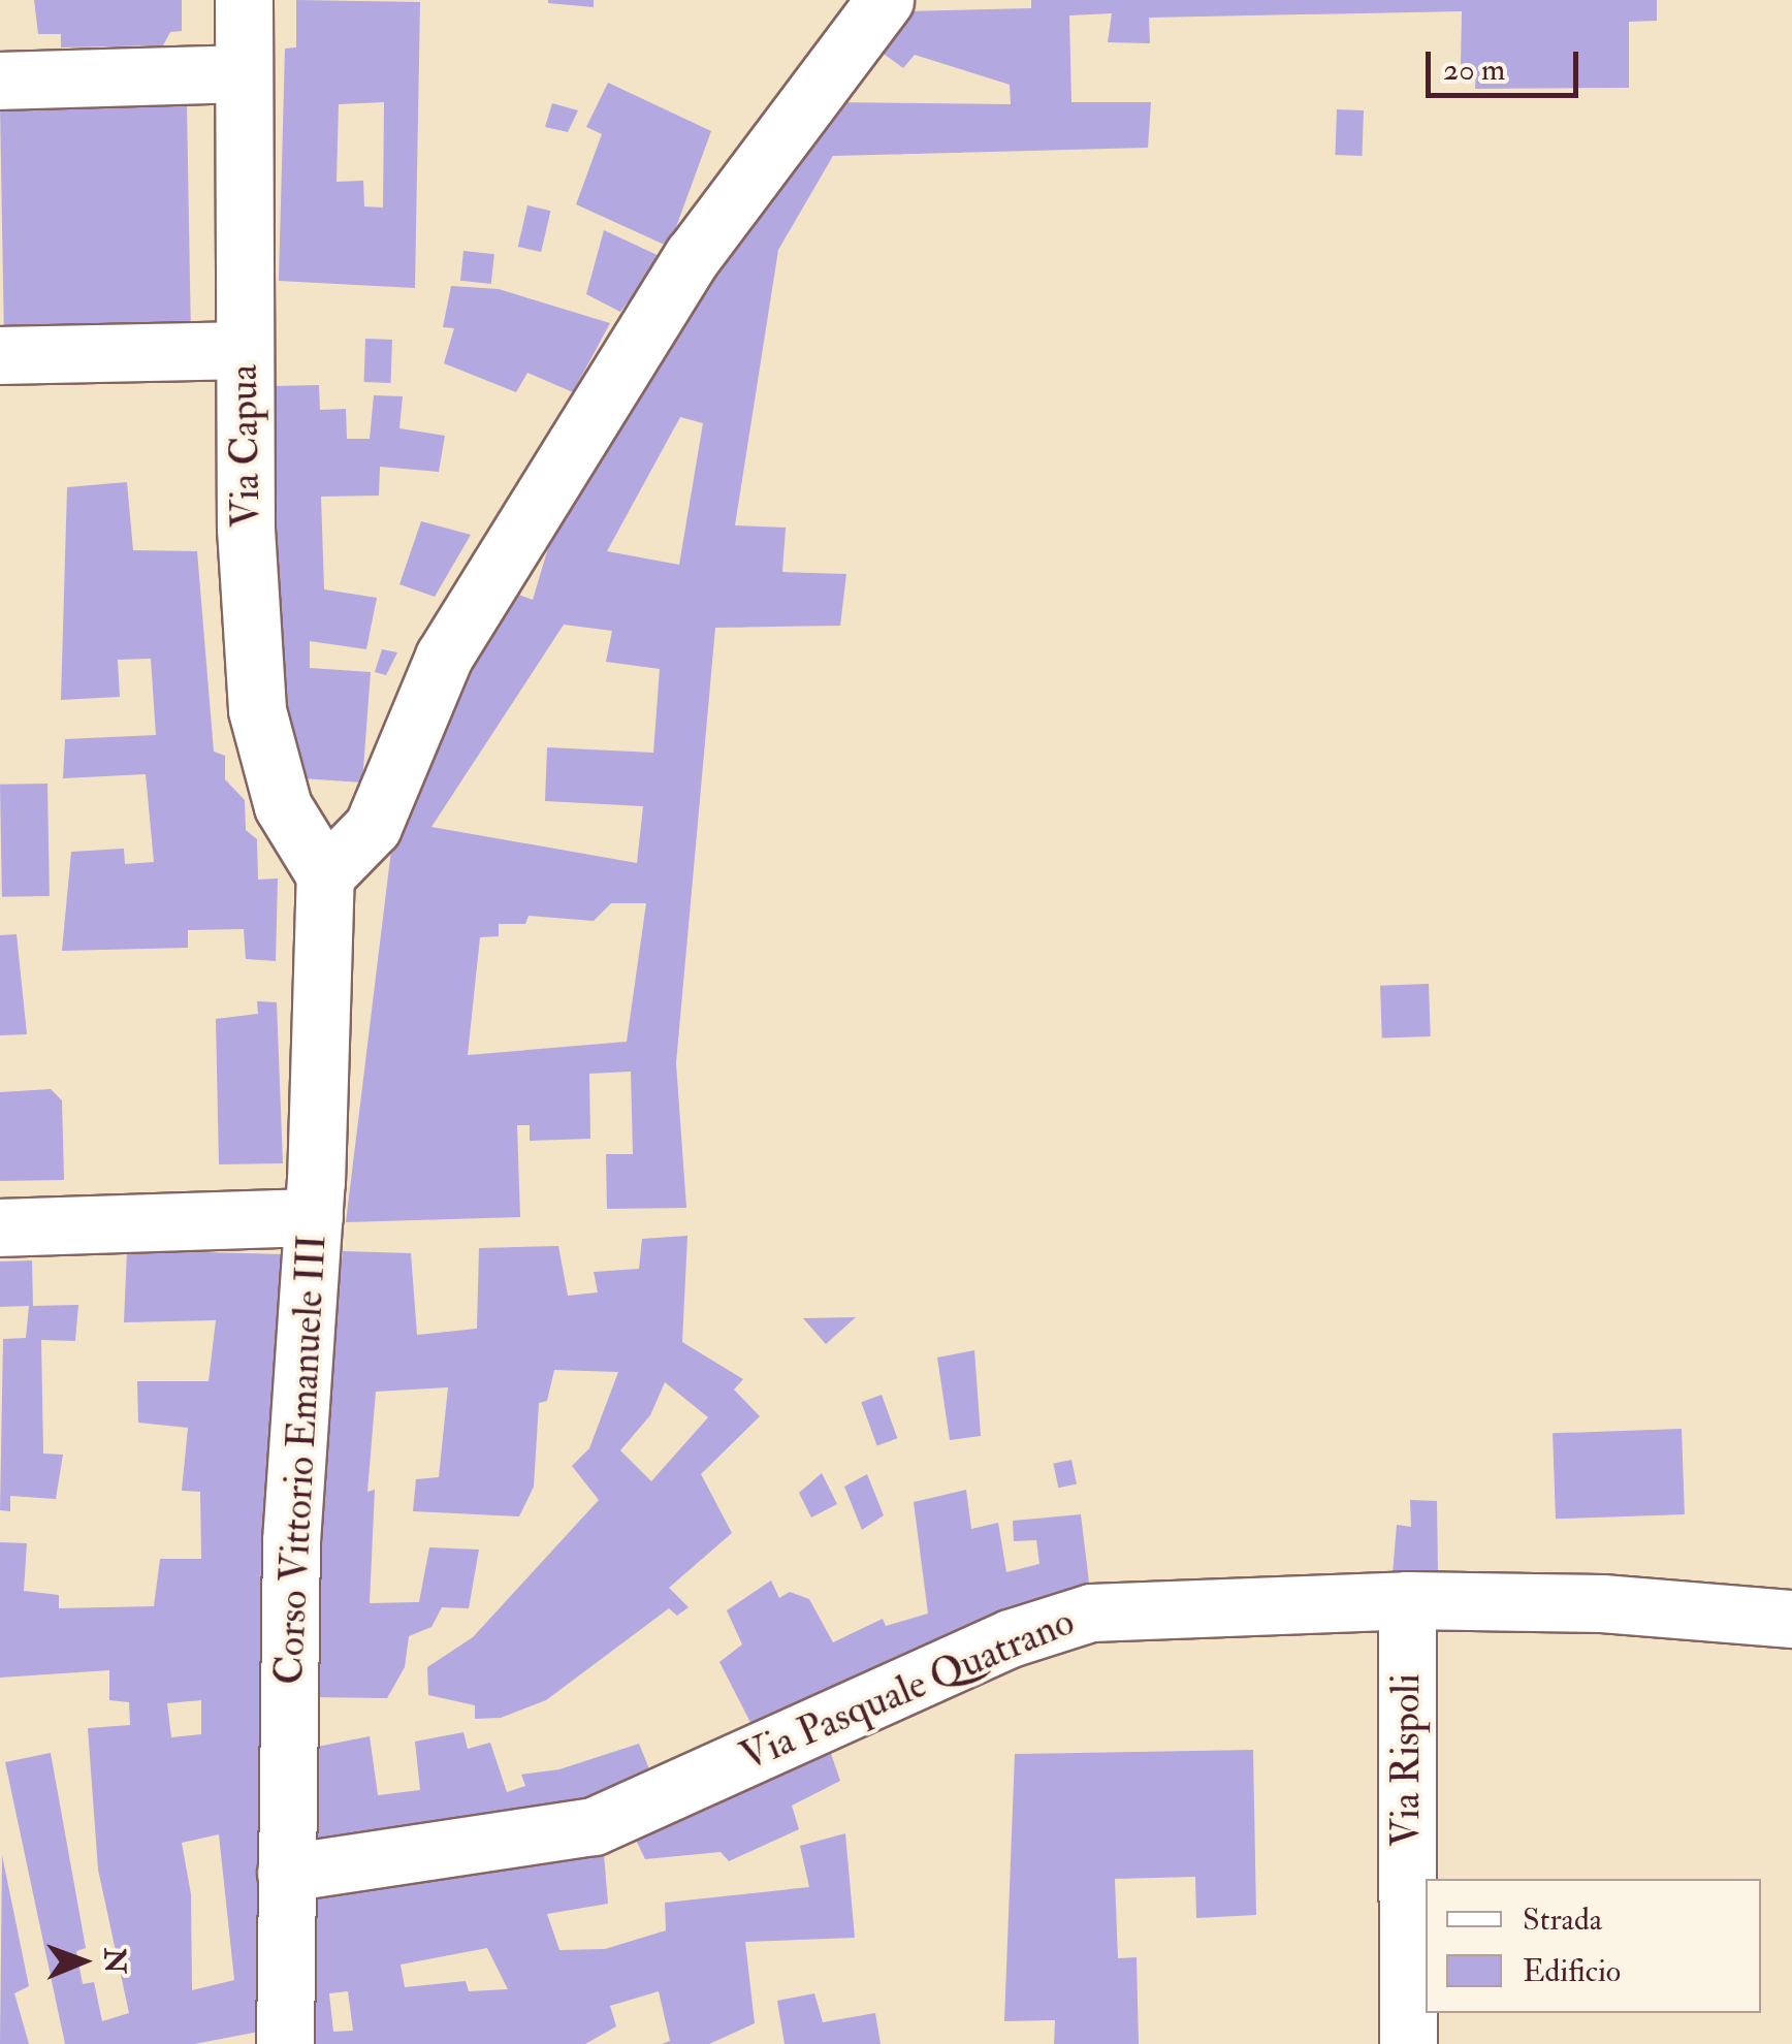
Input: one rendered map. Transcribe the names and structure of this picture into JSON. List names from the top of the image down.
{
  "streets": {
    "street": [
      "Via Capua",
      "Corso Vittorio Emanuele III",
      "Via Pasquale Quatrano",
      "Via Rispoli"
    ]
  },
  "crossings": [
    ["Via Capua", "Corso Vittorio Emanuele III"],
    ["Corso Vittorio Emanuele III", "Via Pasquale Quatrano"],
    ["Via Pasquale Quatrano", "Via Rispoli"]
  ],
  "legend": ["Strada", "Edificio"],
  "scale_bar": "20 m",
  "north": "right"
}
